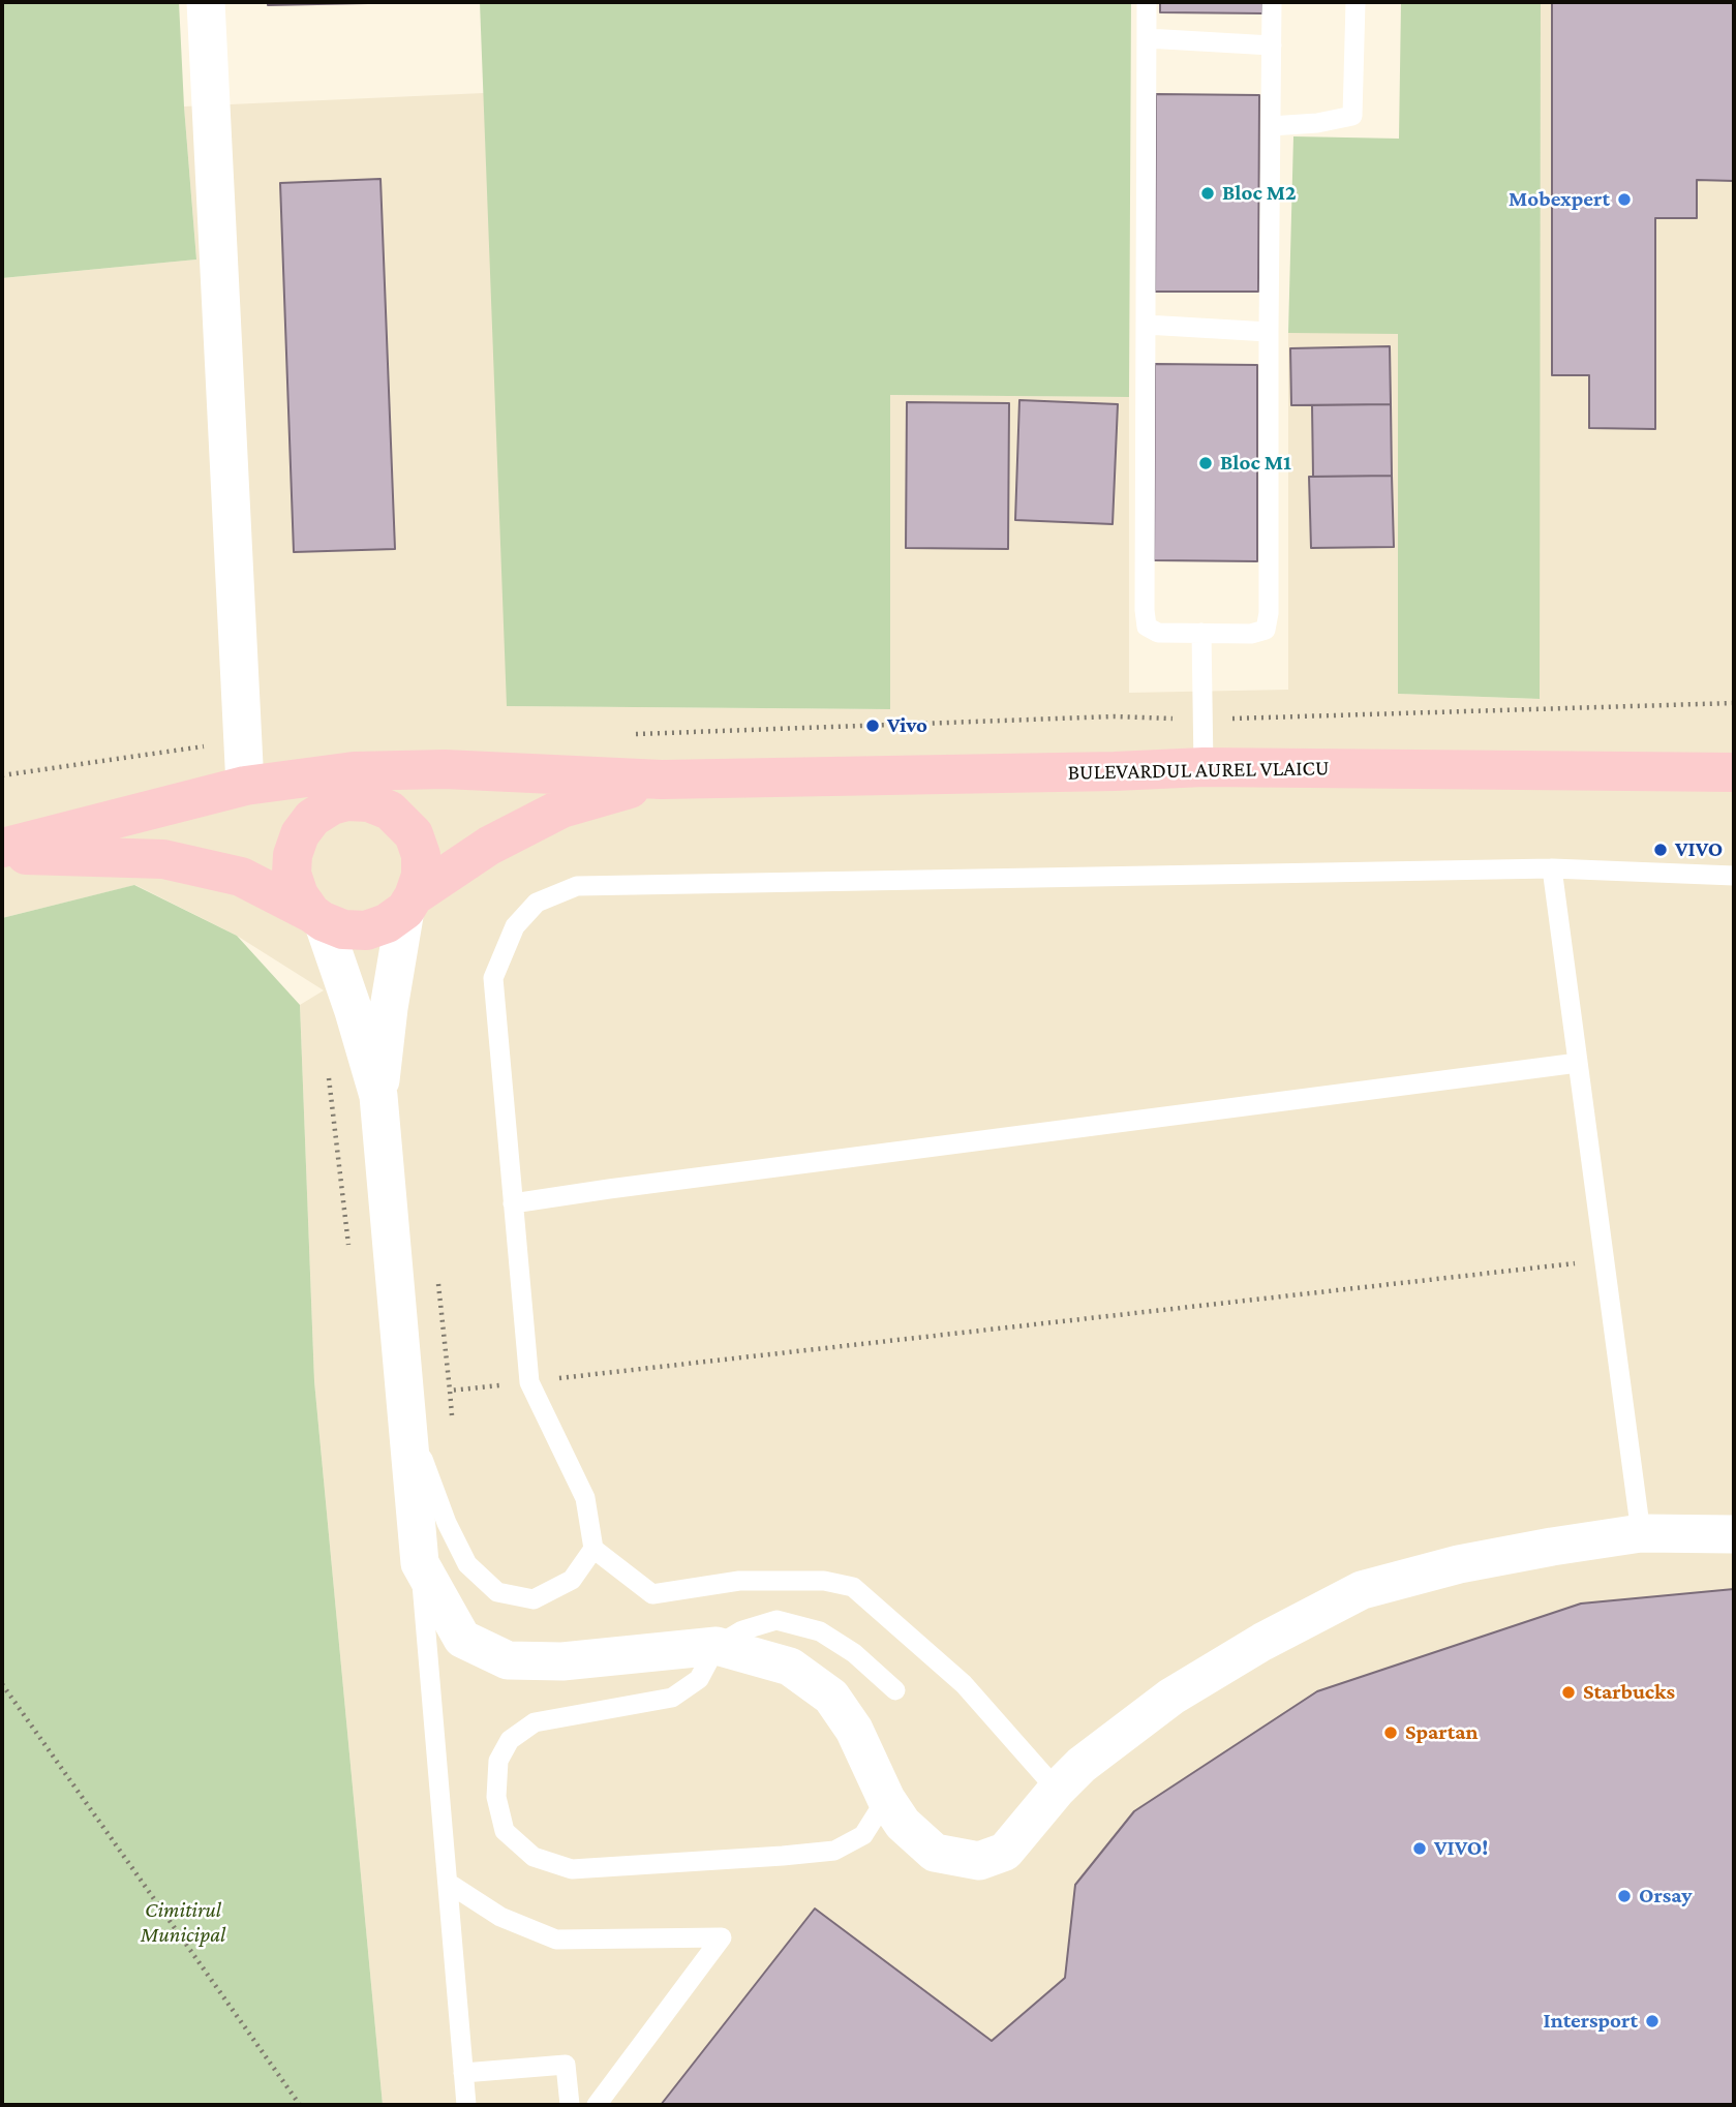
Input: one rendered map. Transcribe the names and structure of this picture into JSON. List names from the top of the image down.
{
  "streets": {
    "main road": ["BULEVARDUL AUREL VLAICU"]
  },
  "parks": ["Cimitirul Municipal"],
  "places": [
    "Bloc M2",
    "Mobexpert",
    "Bloc M1",
    "Vivo",
    "VIVO",
    "Starbucks",
    "Spartan",
    "VIVO!",
    "Orsay",
    "Intersport"
  ]
}
